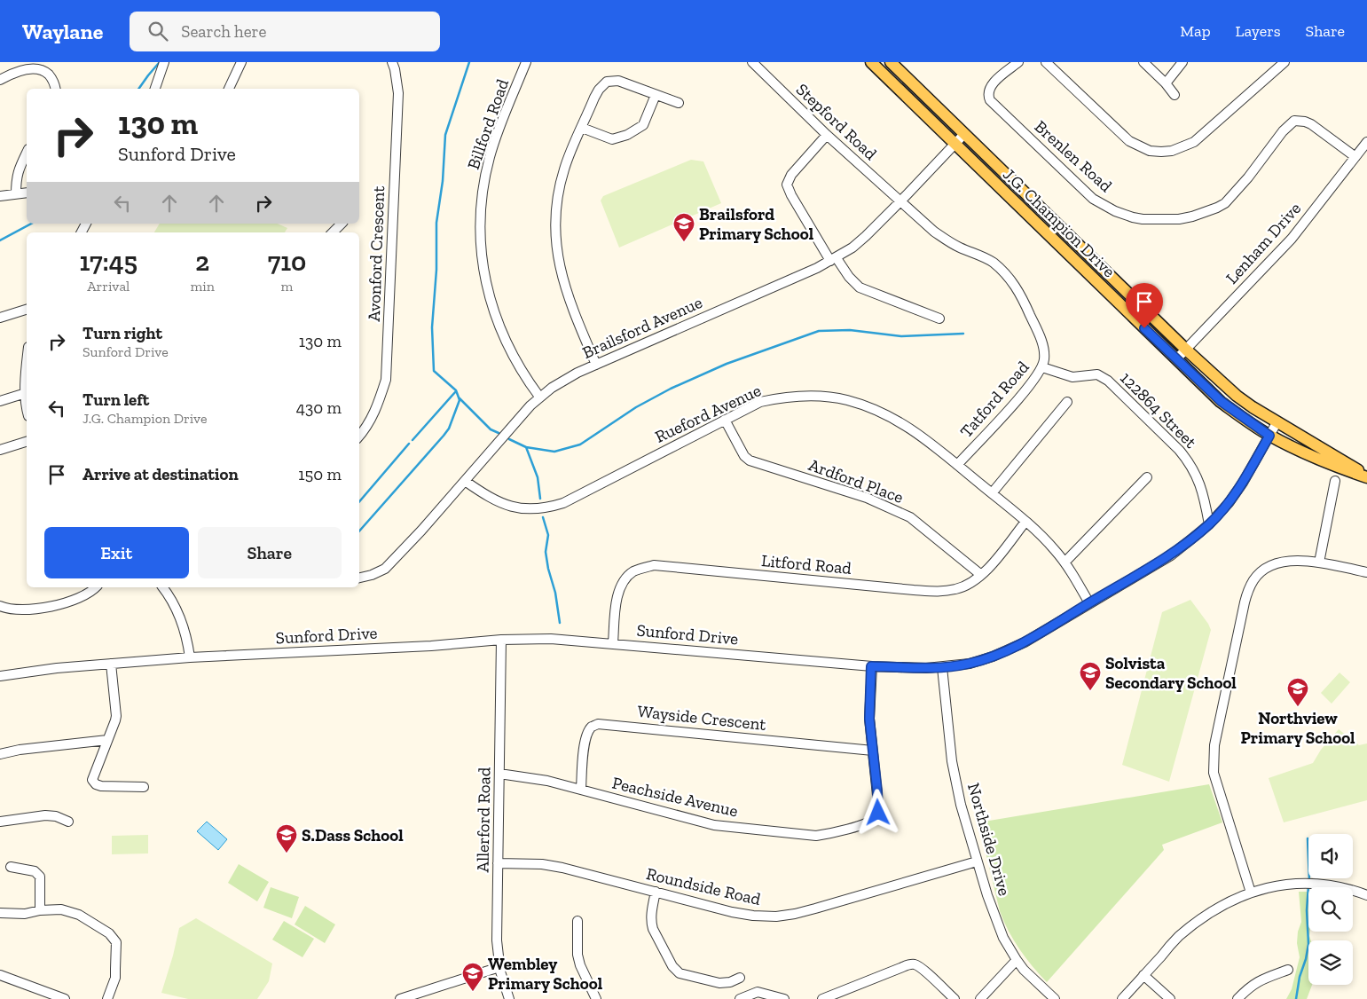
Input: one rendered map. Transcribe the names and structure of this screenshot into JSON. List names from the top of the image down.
{
  "streets": {
    "main road": ["J.G. Champion Drive"],
    "street": [
      "Stepford Road",
      "Billford Road",
      "Brenlen Road",
      "Lenham Drive",
      "Avonford Crescent",
      "Brailsford Avenue",
      "Tatford Road",
      "122864 Street",
      "Rueford Avenue",
      "Ardford Place",
      "Litford Road",
      "Sunford Drive",
      "Wayside Crescent",
      "Peachside Avenue",
      "Allerford Road",
      "Northside Drive",
      "Roundside Road"
    ]
  },
  "crossings": [
    ["Stepford Road", "Brailsford Avenue"],
    ["Stepford Road", "Tatford Road"],
    ["Billford Road", "Brailsford Avenue"],
    ["Brenlen Road", "Lenham Drive"],
    ["J.G. Champion Drive", "Lenham Drive"],
    ["J.G. Champion Drive", "Brailsford Avenue"],
    ["J.G. Champion Drive", "Sunford Drive"],
    ["Brailsford Avenue", "Tatford Road"],
    ["Brailsford Avenue", "Rueford Avenue"],
    ["Tatford Road", "122864 Street"],
    ["Tatford Road", "Rueford Avenue"],
    ["122864 Street", "Sunford Drive"],
    ["Rueford Avenue", "Ardford Place"],
    ["Rueford Avenue", "Litford Road"],
    ["Rueford Avenue", "Sunford Drive"],
    ["Ardford Place", "Litford Road"],
    ["Litford Road", "Sunford Drive"],
    ["Sunford Drive", "Peachside Avenue"],
    ["Sunford Drive", "Allerford Road"],
    ["Sunford Drive", "Northside Drive"],
    ["Wayside Crescent", "Peachside Avenue"],
    ["Peachside Avenue", "Allerford Road"],
    ["Allerford Road", "Roundside Road"],
    ["Northside Drive", "Roundside Road"]
  ],
  "places": {
    "school or university": [
      "Brailsford Primary School",
      "Solvista Secondary School",
      "Northview Primary School",
      "S.Dass School",
      "Wembley Primary School"
    ]
  },
  "page": {
    "header": "Waylane",
    "search": "Search here",
    "nav": ["Map", "Layers", "Share"],
    "turn": ["130 m", "Sunford Drive"],
    "eta": [
      "17:45",
      "Arrival",
      "2",
      "min",
      "710",
      "m"
    ],
    "list": [
      {
        "name": "Turn right",
        "note": "Sunford Drive",
        "value": "130 m"
      },
      {
        "name": "Turn left",
        "note": "J.G. Champion Drive",
        "value": "430 m"
      },
      {
        "name": "Arrive at destination",
        "value": "150 m"
      }
    ],
    "buttons": ["Exit", "Share"]
  }
}
